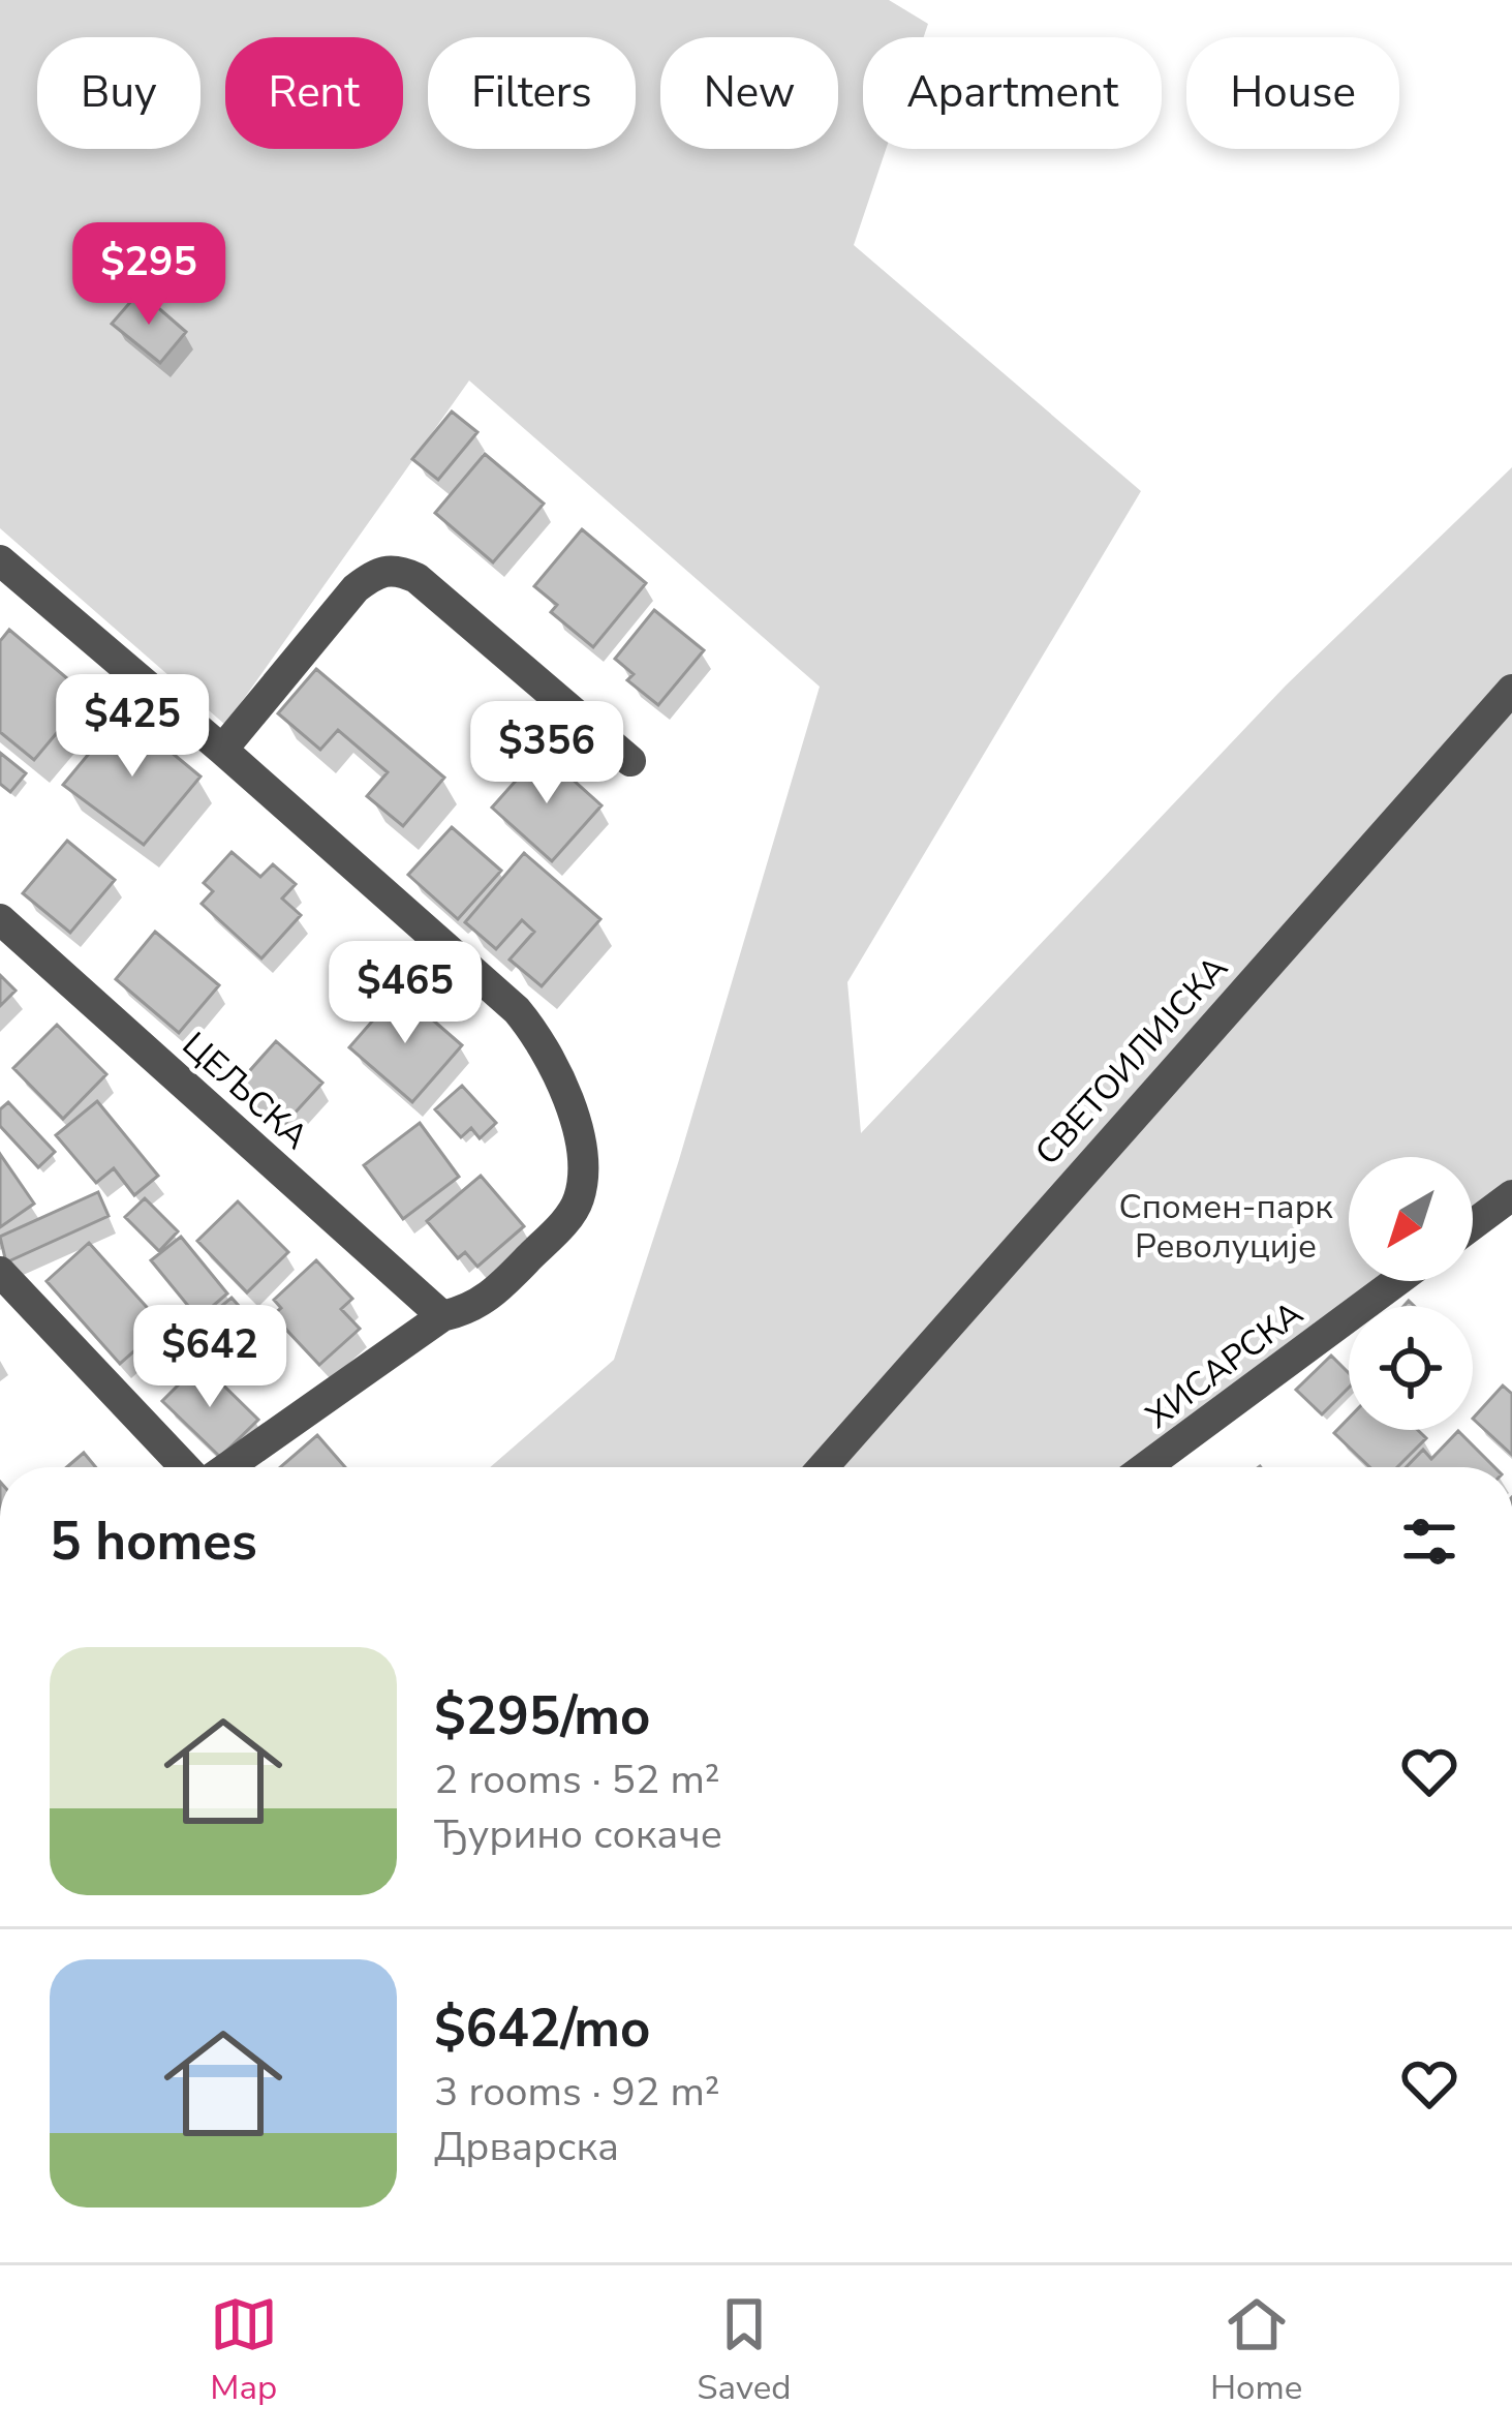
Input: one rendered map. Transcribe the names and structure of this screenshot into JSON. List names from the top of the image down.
{
  "streets": {
    "street": ["СВЕТОИЛИЈСКА", "ЦЕЉСКА", "ХИСАРСКА"]
  },
  "parks": ["Спомен-парк Револуције"],
  "north": "bottom left",
  "page": {
    "chip": [
      "Buy",
      "Rent",
      "Filters",
      "New",
      "Apartment",
      "House"
    ],
    "price": [
      "$295",
      "$425",
      "$356",
      "$465",
      "$642"
    ],
    "heading": "5 homes",
    "list": [
      {
        "name": "$295/mo",
        "note": "2 rooms · 52 m² · Ђурино сокаче"
      },
      {
        "name": "$642/mo",
        "note": "3 rooms · 92 m² · Дрварска"
      }
    ],
    "tabs": ["Map", "Saved", "Home"]
  }
}
